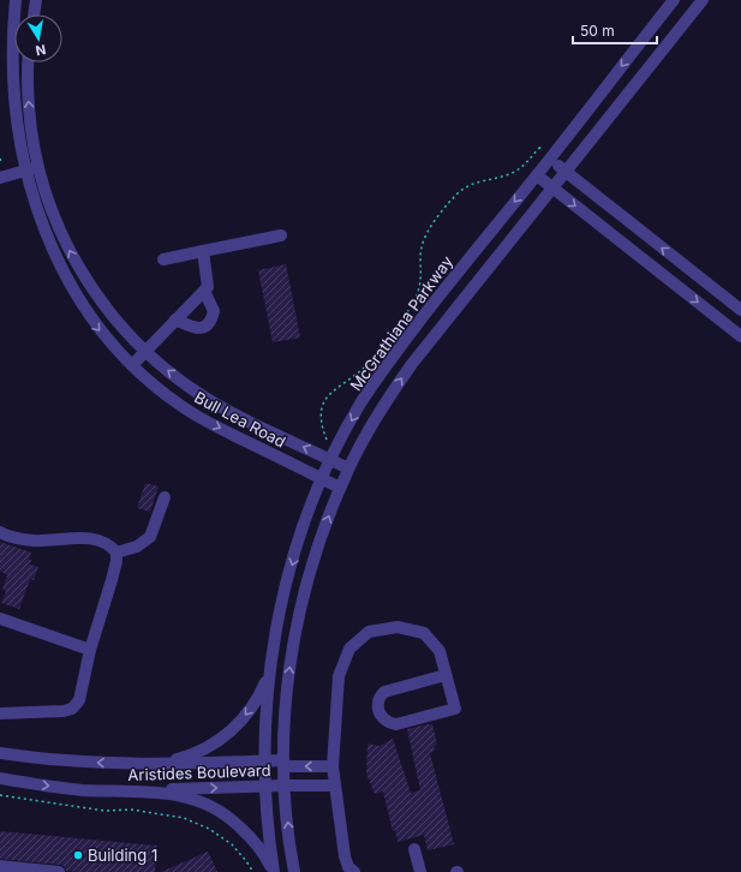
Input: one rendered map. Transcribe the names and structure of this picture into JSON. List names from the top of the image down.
{
  "streets": {
    "street": ["McGrathiana Parkway", "Bull Lea Road", "Aristides Boulevard"]
  },
  "crossings": [
    ["McGrathiana Parkway", "Bull Lea Road"],
    ["McGrathiana Parkway", "Aristides Boulevard"]
  ],
  "places": ["Building 1"],
  "scale_bar": "50 m",
  "north": "bottom"
}
